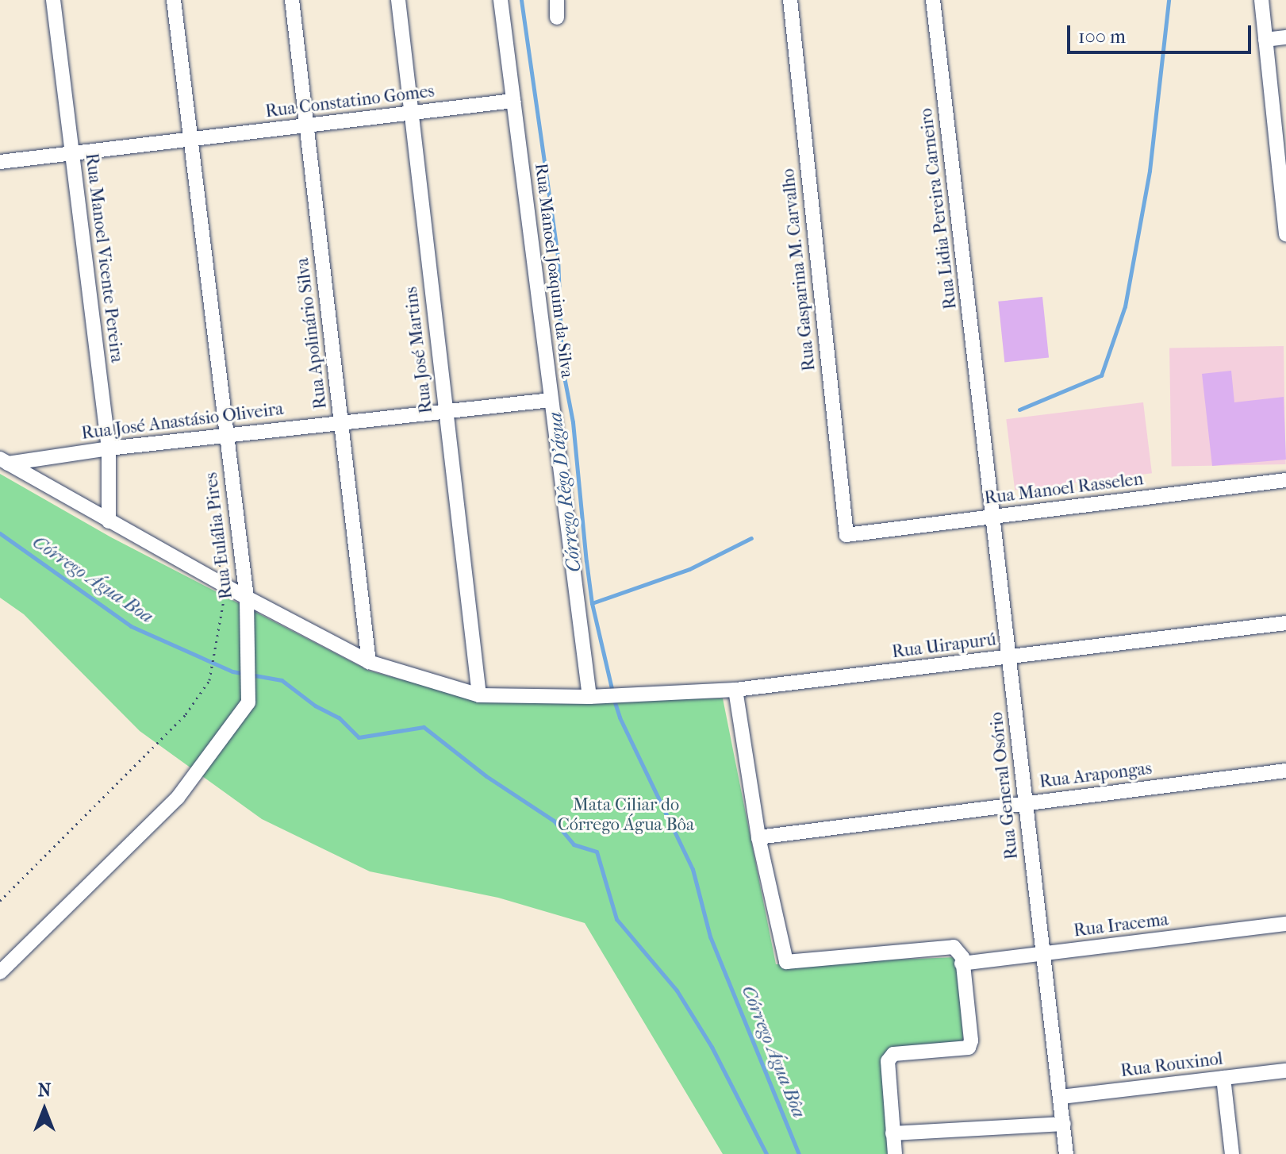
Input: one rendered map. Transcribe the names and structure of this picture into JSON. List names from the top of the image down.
{
  "streets": {
    "street": [
      "Rua Constatino Gomes",
      "Rua Lidia Pereira Carneiro",
      "Rua Manoel Vicente Pereira",
      "Rua Gasparina M. Carvalho",
      "Rua Manoel Joaquim da Silva",
      "Rua Apolinário Silva",
      "Rua José Martins",
      "Rua José Anastásio Oliveira",
      "Rua Manoel Rasselen",
      "Rua Eulália Pires",
      "Rua Uirapurú",
      "Rua Arapongas",
      "Rua General Osório",
      "Rua Iracema",
      "Rua Rouxinol"
    ]
  },
  "crossings": [
    ["Rua Constatino Gomes", "Rua Manoel Vicente Pereira"],
    ["Rua Constatino Gomes", "Rua Manoel Joaquim da Silva"],
    ["Rua Constatino Gomes", "Rua Apolinário Silva"],
    ["Rua Constatino Gomes", "Rua José Martins"],
    ["Rua Constatino Gomes", "Rua Eulália Pires"],
    ["Rua Lidia Pereira Carneiro", "Rua General Osório"],
    ["Rua Manoel Vicente Pereira", "Rua José Anastásio Oliveira"],
    ["Rua Manoel Vicente Pereira", "Rua Uirapurú"],
    ["Rua Gasparina M. Carvalho", "Rua Manoel Rasselen"],
    ["Rua Manoel Joaquim da Silva", "Rua José Anastásio Oliveira"],
    ["Rua Manoel Joaquim da Silva", "Rua Uirapurú"],
    ["Rua Apolinário Silva", "Rua José Anastásio Oliveira"],
    ["Rua Apolinário Silva", "Rua Uirapurú"],
    ["Rua José Martins", "Rua José Anastásio Oliveira"],
    ["Rua José Martins", "Rua Uirapurú"],
    ["Rua José Anastásio Oliveira", "Rua Eulália Pires"],
    ["Rua José Anastásio Oliveira", "Rua Uirapurú"],
    ["Rua Manoel Rasselen", "Rua General Osório"],
    ["Rua Eulália Pires", "Rua Uirapurú"],
    ["Rua Uirapurú", "Rua General Osório"],
    ["Rua Arapongas", "Rua General Osório"],
    ["Rua General Osório", "Rua Iracema"],
    ["Rua General Osório", "Rua Rouxinol"]
  ],
  "water": ["Córrego Rêgo D'água", "Córrego Água Boa", "Córrego Água Bôa"],
  "parks": ["Mata Ciliar do Córrego Água Bôa"],
  "scale_bar": "100 m",
  "north": "top"
}
